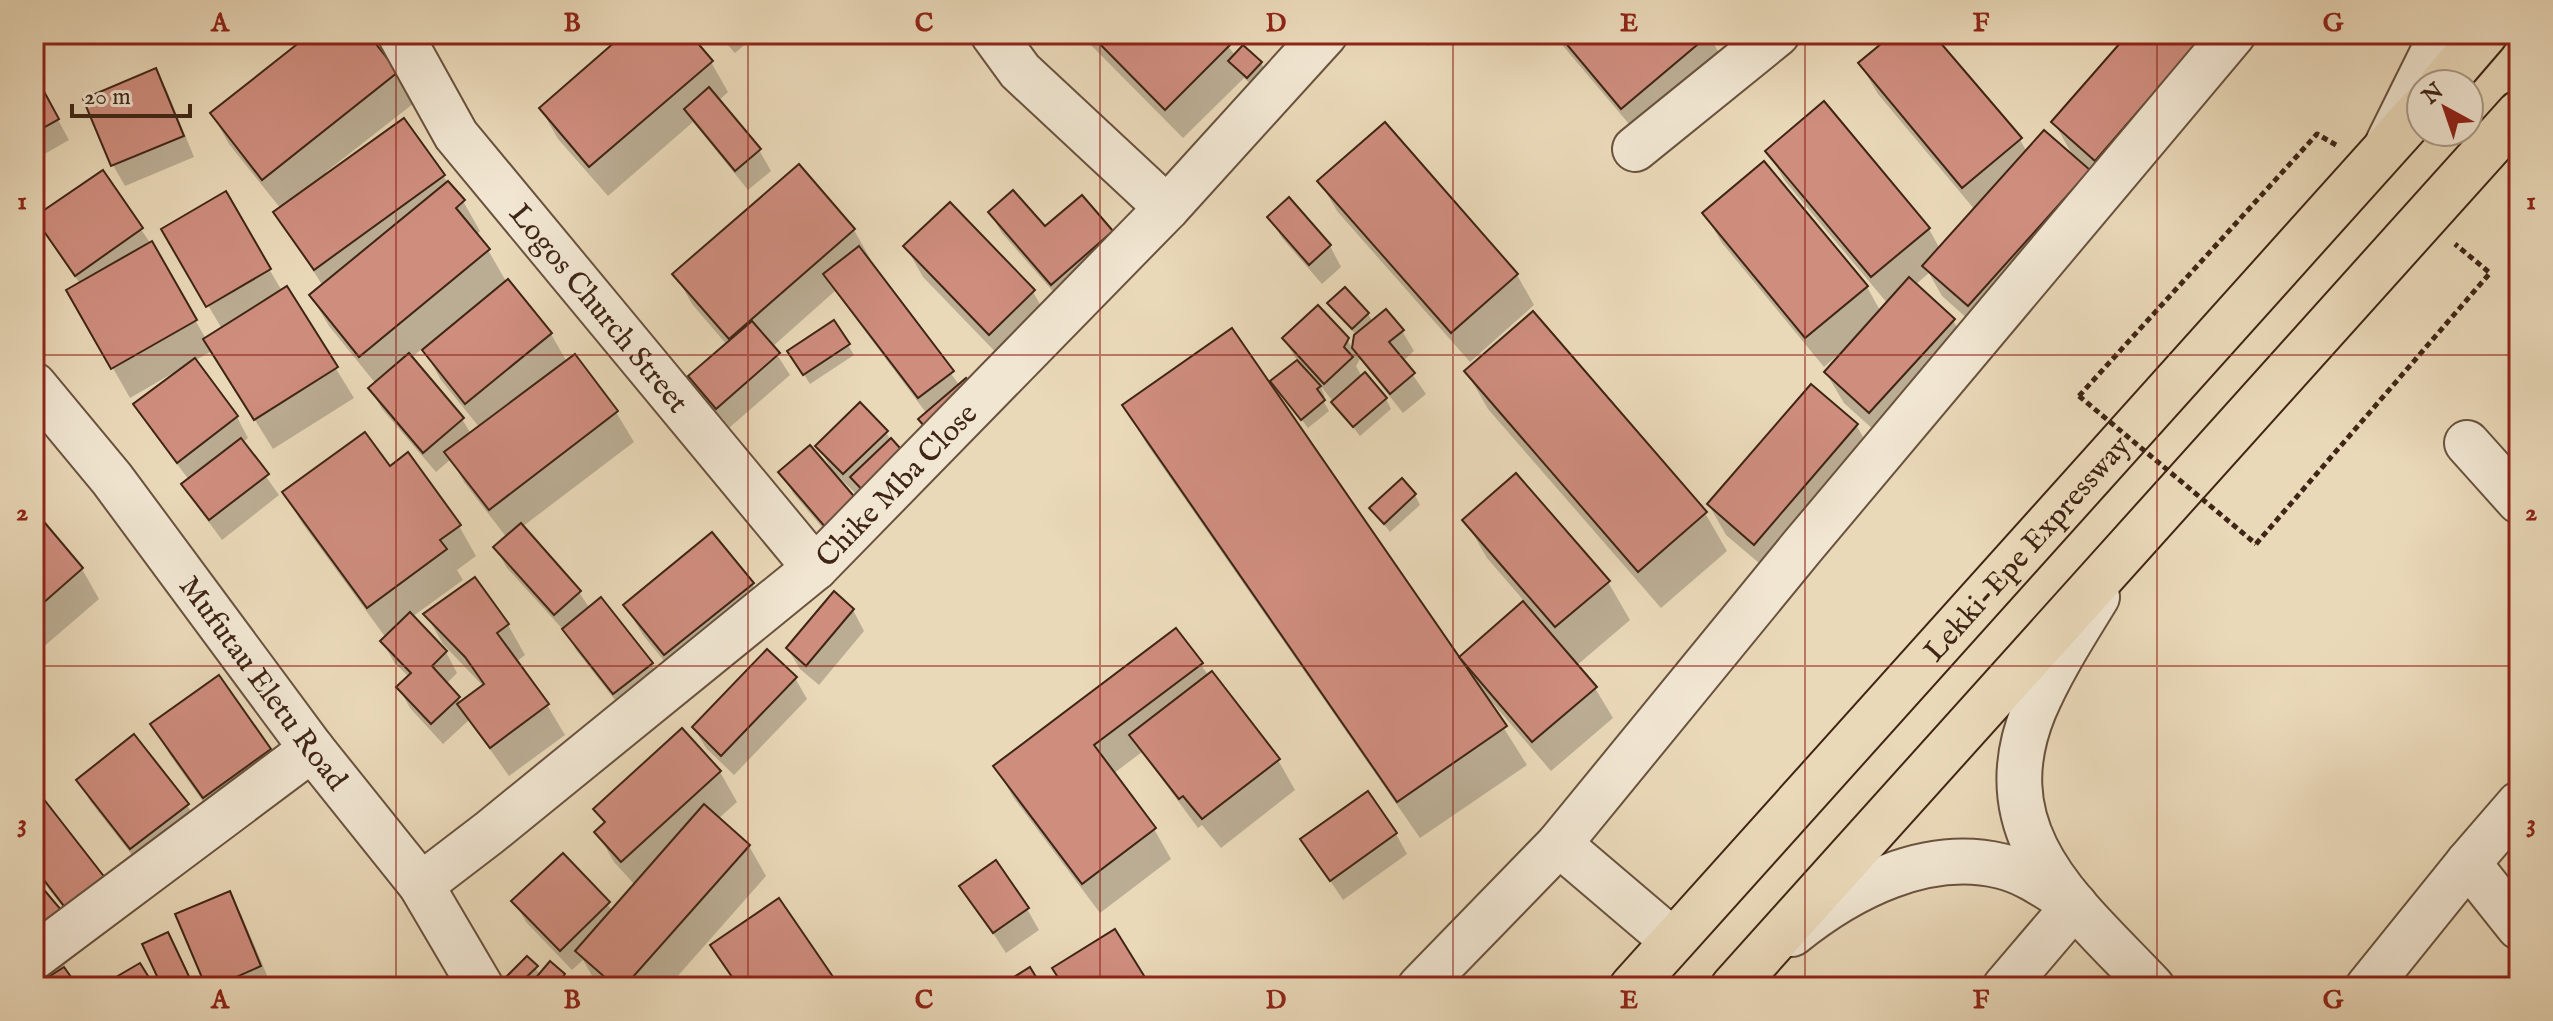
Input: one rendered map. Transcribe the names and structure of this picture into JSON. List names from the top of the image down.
{
  "streets": {
    "highway": ["Lekki-Epe Expressway"],
    "street": ["Logos Church Street", "Chike Mba Close", "Mufutau Eletu Road"]
  },
  "crossings": [
    ["Logos Church Street", "Chike Mba Close"],
    ["Chike Mba Close", "Mufutau Eletu Road"]
  ],
  "scale_bar": "20 m",
  "north": "top left",
  "grid": {
    "columns": [
      "A",
      "B",
      "C",
      "D",
      "E",
      "F",
      "G"
    ],
    "rows": ["1", "2", "3"]
  }
}
